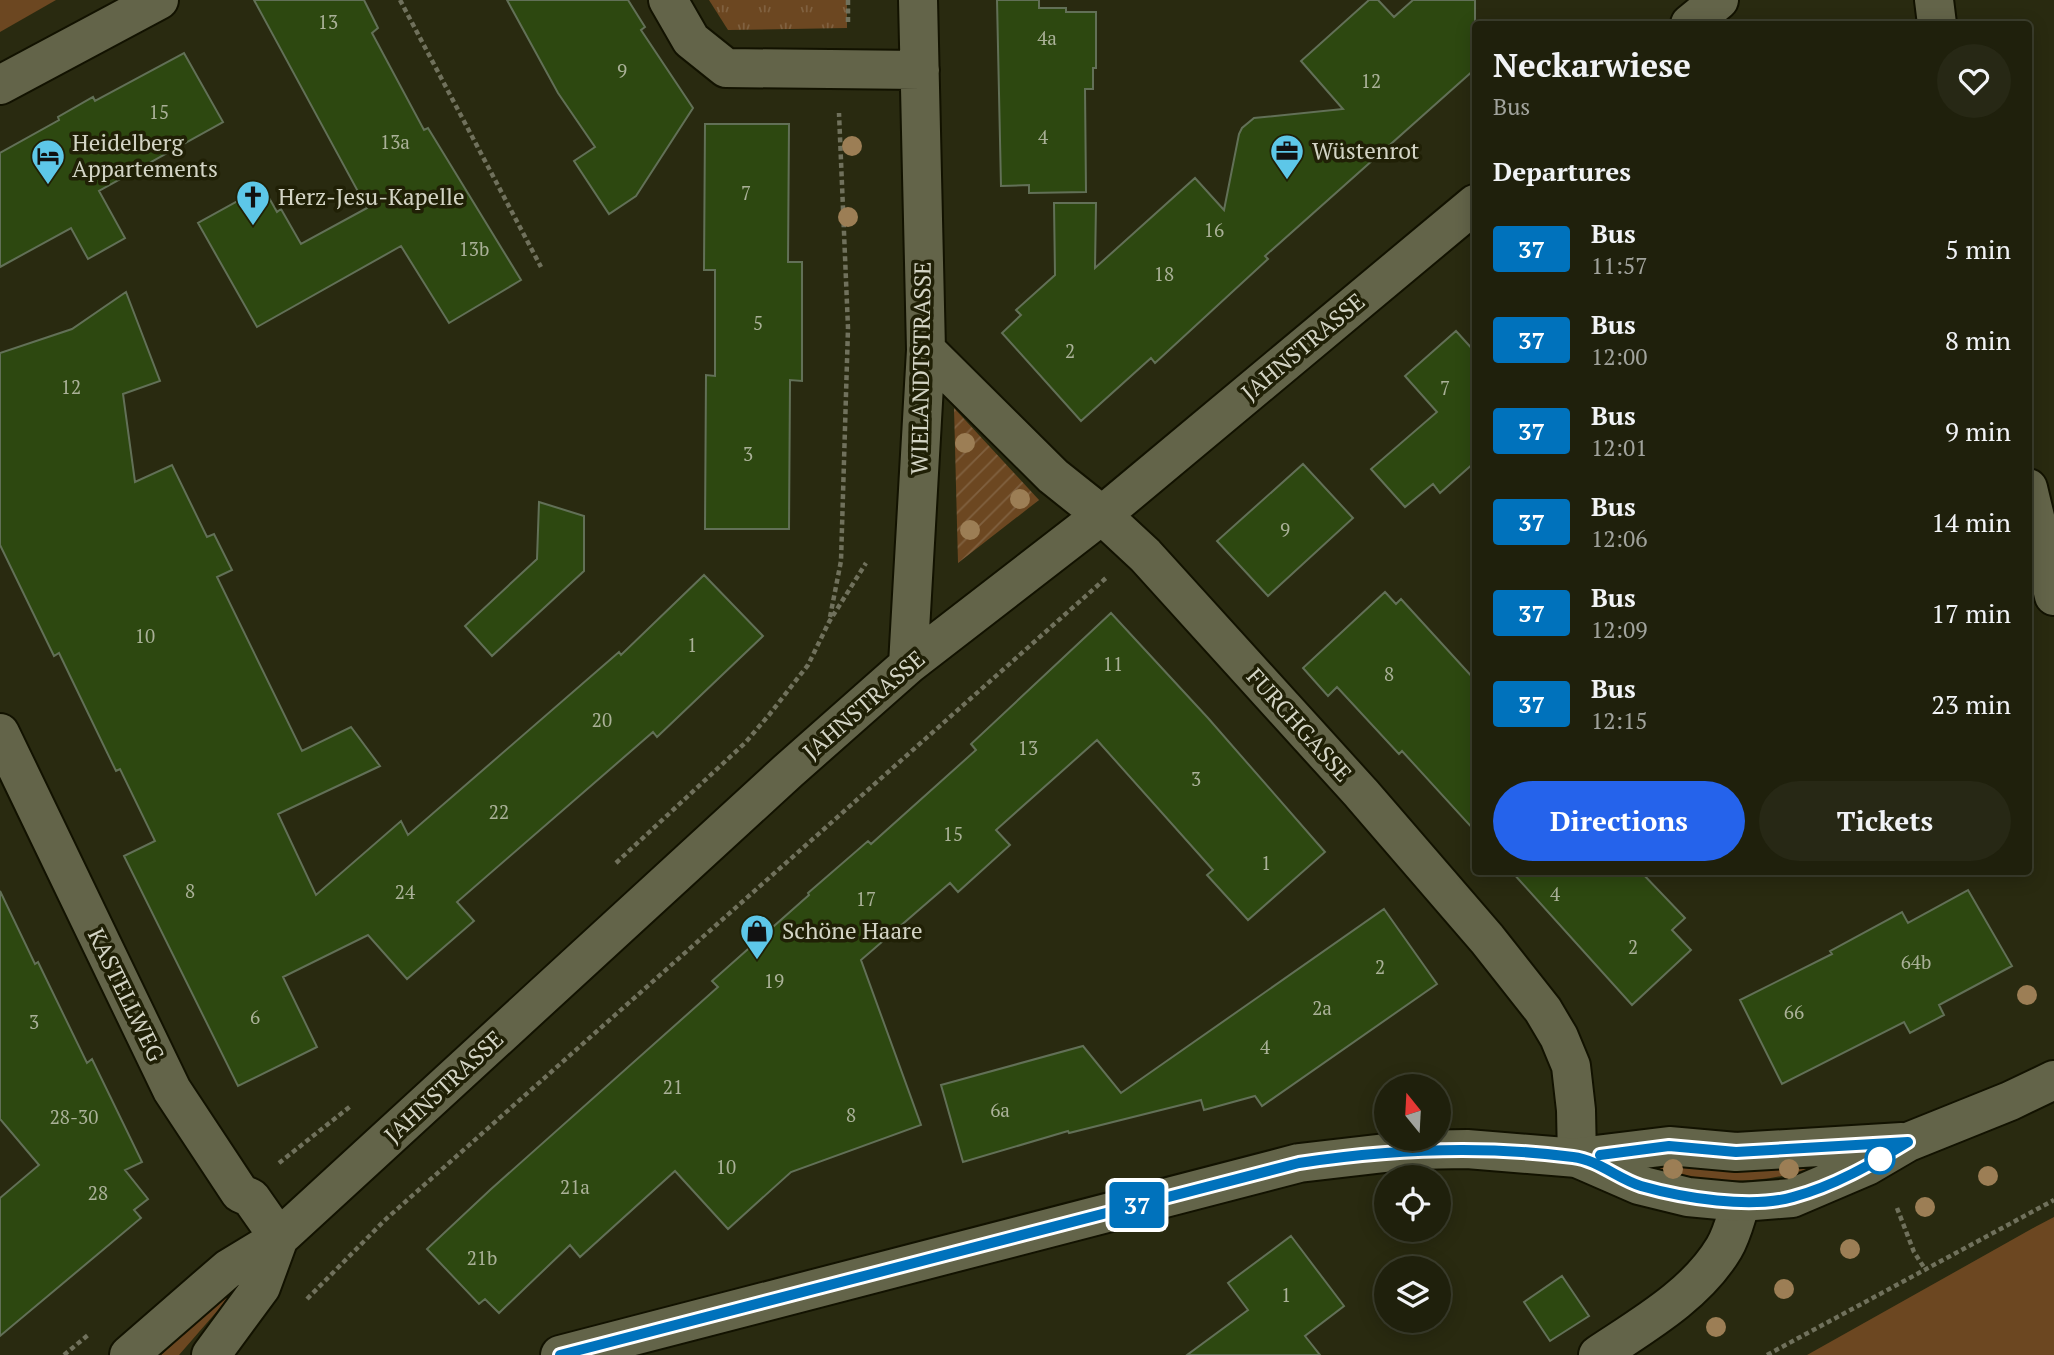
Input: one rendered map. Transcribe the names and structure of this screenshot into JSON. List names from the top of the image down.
{
  "streets": {
    "street": [
      "JAHNSTRASSE",
      "WIELANDTSTRASSE",
      "FURCHGASSE",
      "KASTELLWEG"
    ]
  },
  "crossings": [
    ["JAHNSTRASSE", "WIELANDTSTRASSE"],
    ["JAHNSTRASSE", "FURCHGASSE"],
    ["JAHNSTRASSE", "KASTELLWEG"],
    ["WIELANDTSTRASSE", "FURCHGASSE"]
  ],
  "places": {
    "office": ["Wüstenrot"],
    "hotel": ["Heidelberg Appartements"],
    "church": ["Herz-Jesu-Kapelle"],
    "shop": ["Schöne Haare"]
  },
  "lines": ["bus line 37"],
  "house_numbers": [
    "13",
    "4a",
    "9",
    "12",
    "15",
    "4",
    "13a",
    "7",
    "16",
    "13b",
    "18",
    "5",
    "2",
    "12",
    "7",
    "3",
    "9",
    "10",
    "1",
    "11",
    "8",
    "20",
    "13",
    "3",
    "22",
    "15",
    "1",
    "8",
    "24",
    "4",
    "17",
    "2",
    "64b",
    "2",
    "19",
    "2a",
    "66",
    "6",
    "3",
    "4",
    "21",
    "6a",
    "8",
    "28-30",
    "10",
    "21a",
    "28",
    "21b",
    "1"
  ],
  "north": "top",
  "page": {
    "on_map": "37",
    "heading": [
      ["Neckarwiese", "Bus"],
      "Departures"
    ],
    "list": [
      {
        "mark": "37",
        "name": "Bus",
        "note": "11:57",
        "value": "5 min"
      },
      {
        "mark": "37",
        "name": "Bus",
        "note": "12:00",
        "value": "8 min"
      },
      {
        "mark": "37",
        "name": "Bus",
        "note": "12:01",
        "value": "9 min"
      },
      {
        "mark": "37",
        "name": "Bus",
        "note": "12:06",
        "value": "14 min"
      },
      {
        "mark": "37",
        "name": "Bus",
        "note": "12:09",
        "value": "17 min"
      },
      {
        "mark": "37",
        "name": "Bus",
        "note": "12:15",
        "value": "23 min"
      }
    ],
    "buttons": ["Directions", "Tickets"]
  }
}
